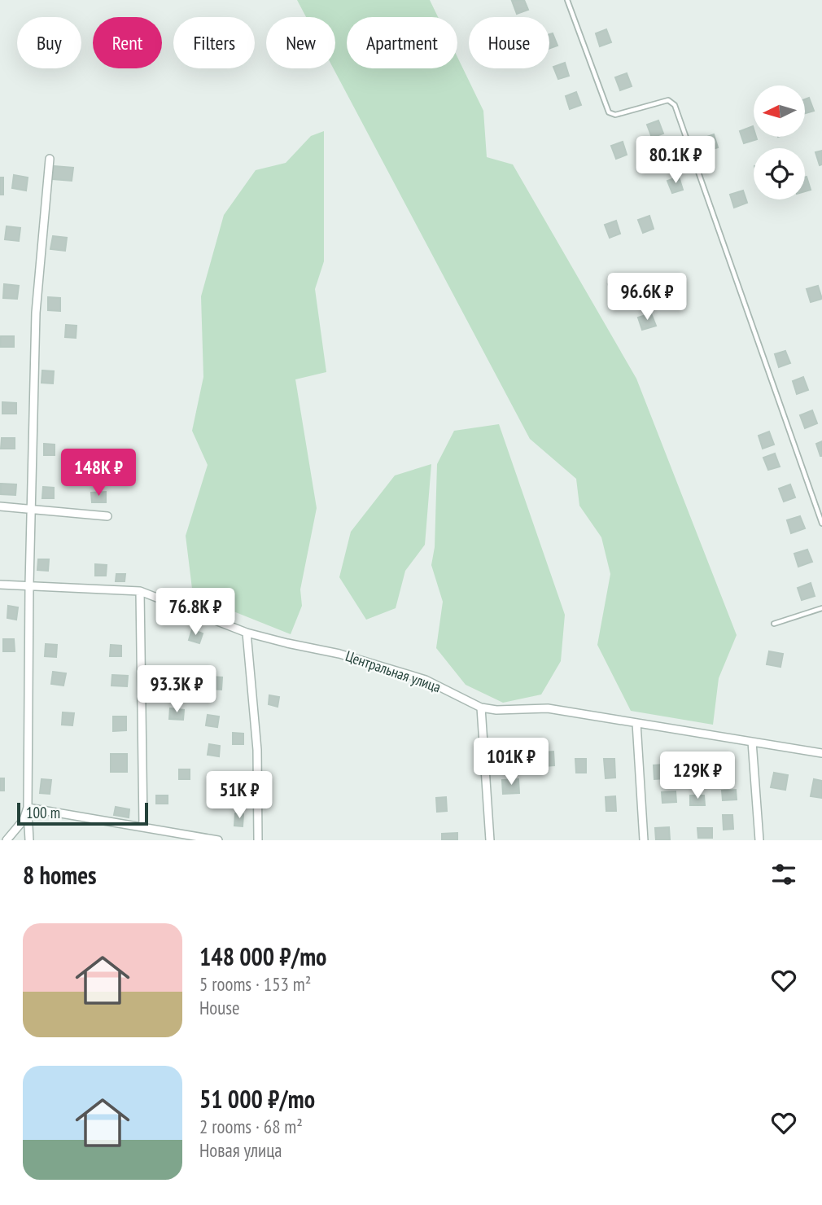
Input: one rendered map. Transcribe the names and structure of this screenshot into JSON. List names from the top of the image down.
{
  "streets": {
    "street": ["Центральная улица"]
  },
  "scale_bar": "100 m",
  "north": "left",
  "page": {
    "chip": [
      "Buy",
      "Rent",
      "Filters",
      "New",
      "Apartment",
      "House"
    ],
    "price": [
      "80.1K ₽",
      "96.6K ₽",
      "148K ₽",
      "76.8K ₽",
      "93.3K ₽",
      "101K ₽",
      "129K ₽",
      "51K ₽"
    ],
    "scale": "100 m",
    "heading": "8 homes",
    "list": [
      {
        "name": "148 000 ₽/mo",
        "note": "5 rooms · 153 m² · House"
      },
      {
        "name": "51 000 ₽/mo",
        "note": "2 rooms · 68 m² · Новая улица"
      }
    ]
  }
}
